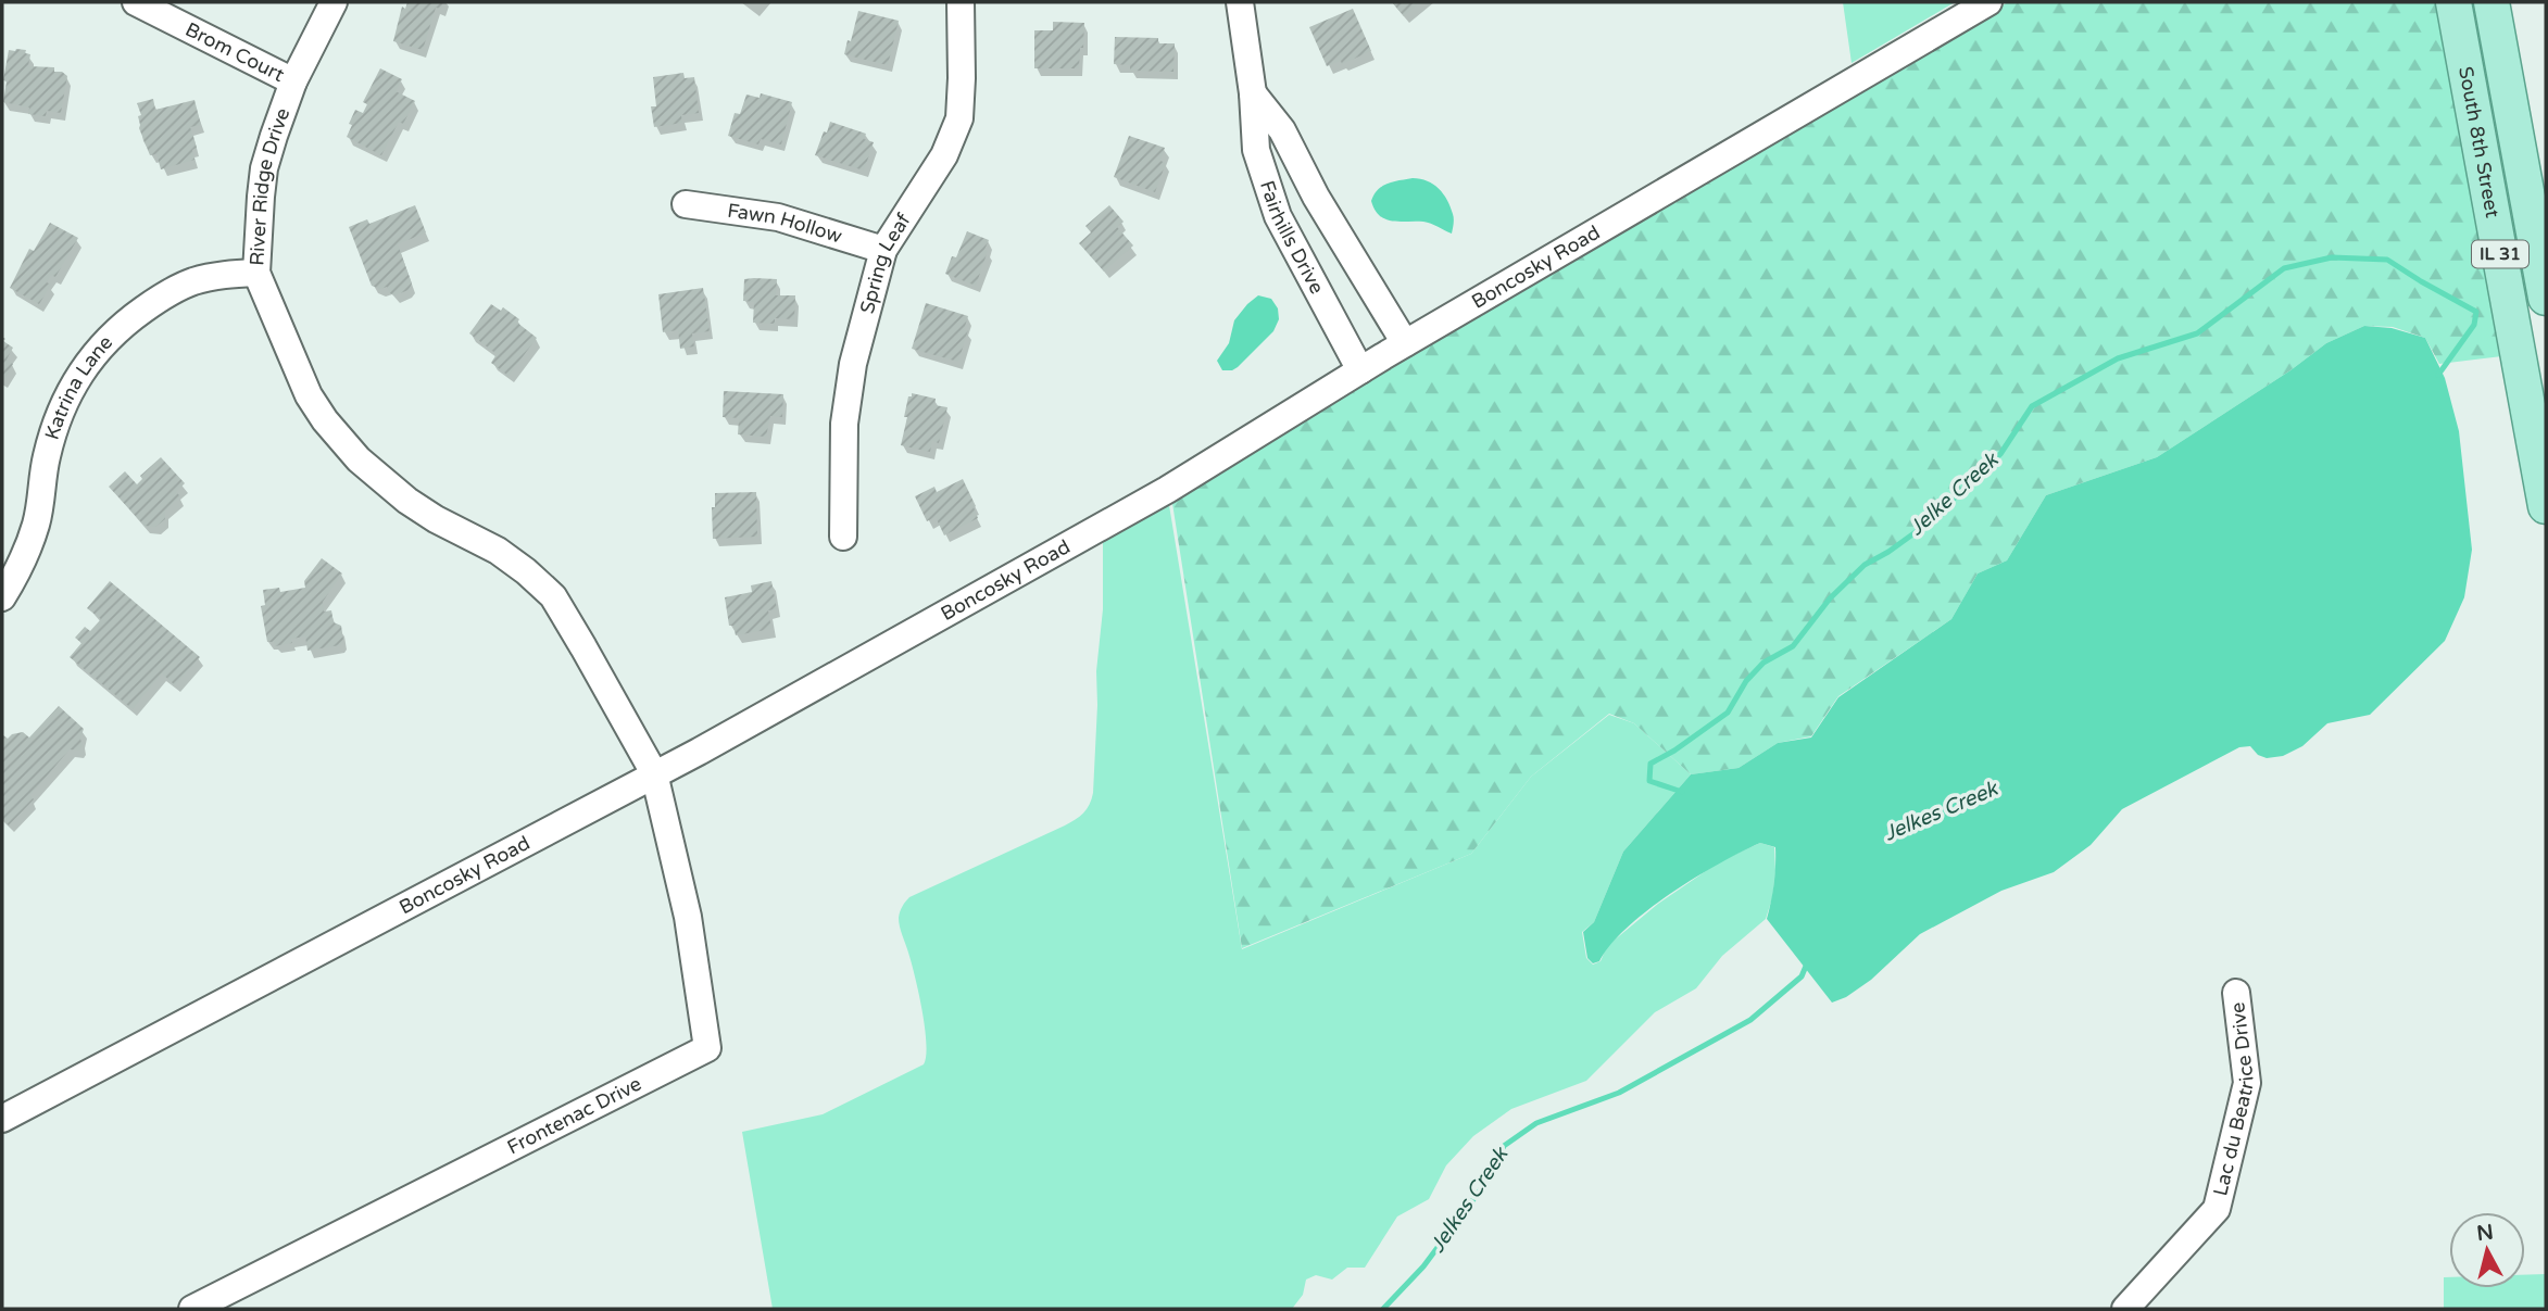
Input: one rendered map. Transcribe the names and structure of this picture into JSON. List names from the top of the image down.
{
  "streets": {
    "main road": ["South 8th Street", "IL 31"],
    "street": [
      "Brom Court",
      "River Ridge Drive",
      "Fawn Hollow",
      "Fairhills Drive",
      "Spring Leaf",
      "Boncosky Road",
      "Katrina Lane",
      "Lac du Beatrice Drive",
      "Frontenac Drive"
    ]
  },
  "crossings": [
    ["Brom Court", "River Ridge Drive"],
    ["River Ridge Drive", "Boncosky Road"],
    ["River Ridge Drive", "Katrina Lane"],
    ["River Ridge Drive", "Frontenac Drive"],
    ["Fawn Hollow", "Spring Leaf"],
    ["Fairhills Drive", "Boncosky Road"],
    ["Boncosky Road", "Frontenac Drive"]
  ],
  "water": ["Jelke Creek", "Jelkes Creek"],
  "north": "top"
}
